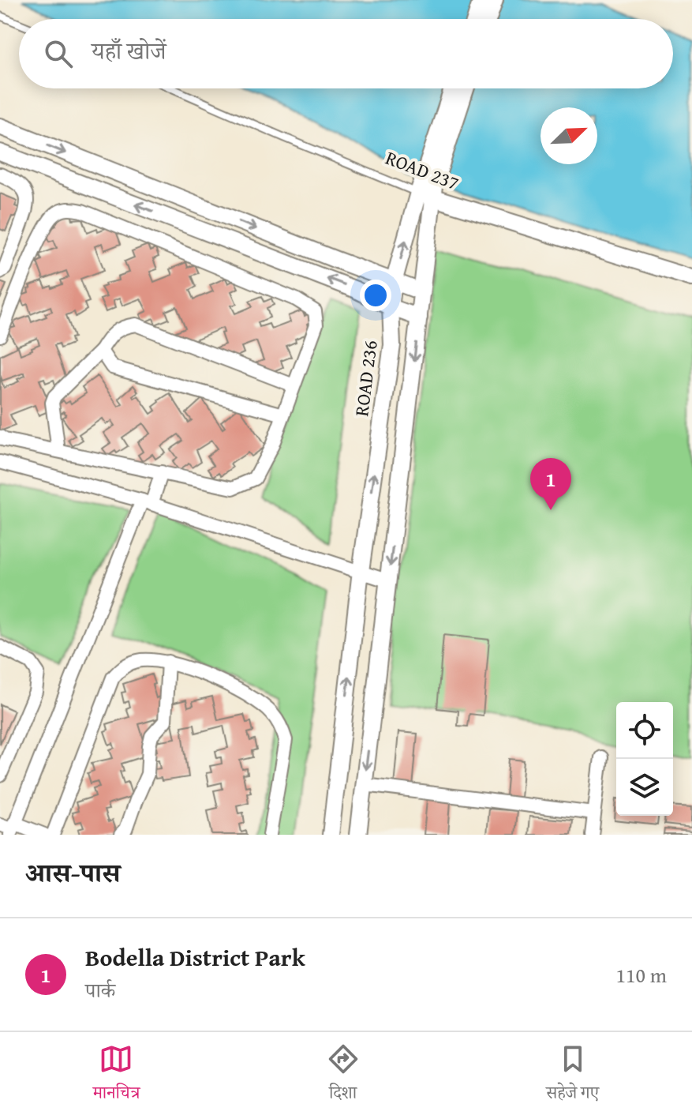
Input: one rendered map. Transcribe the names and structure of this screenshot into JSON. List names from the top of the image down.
{
  "streets": {
    "street": ["ROAD 237", "ROAD 236"]
  },
  "crossings": [
    ["ROAD 237", "ROAD 236"]
  ],
  "north": "top right",
  "page": {
    "search": "यहाँ खोजें",
    "pins": "1",
    "heading": "आस-पास",
    "list": [
      {
        "mark": "1",
        "name": "Bodella District Park",
        "note": "पार्क",
        "value": "110 m"
      }
    ],
    "nav": ["मानचित्र", "दिशा", "सहेजे गए"]
  }
}
